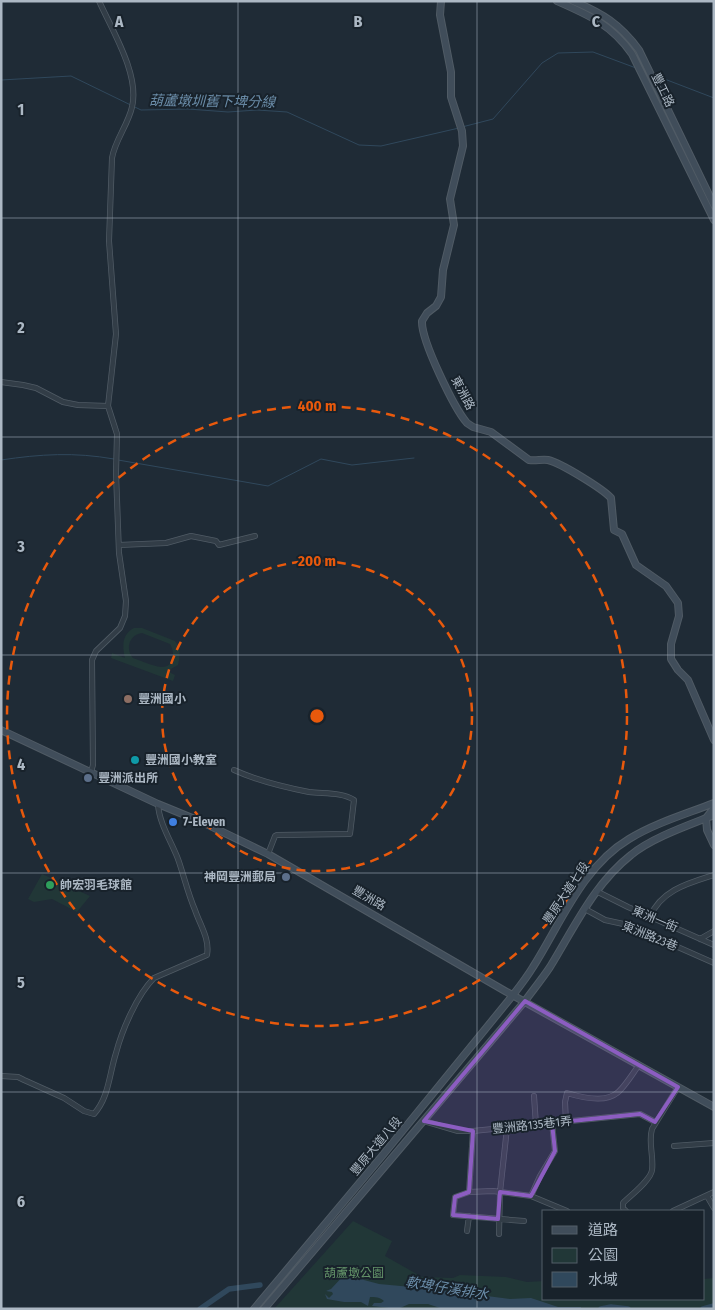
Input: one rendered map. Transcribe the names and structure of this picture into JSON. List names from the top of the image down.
{
  "streets": {
    "street": [
      "豐工路",
      "東洲路",
      "豐原大道七段",
      "豐洲路",
      "東洲一街",
      "東洲路23巷",
      "豐洲路135巷1弄",
      "豐原大道八段"
    ]
  },
  "crossings": [
    ["豐原大道七段", "豐洲路"],
    ["豐原大道七段", "東洲一街"],
    ["豐原大道七段", "東洲路23巷"],
    ["豐原大道七段", "豐原大道八段"],
    ["豐洲路", "豐原大道八段"],
    ["豐洲路135巷1弄", "豐原大道八段"]
  ],
  "water": ["葫蘆墩圳舊下埤分線", "軟埤仔溪排水"],
  "parks": ["葫蘆墩公園"],
  "places": [
    "豐洲國小",
    "豐洲國小教室",
    "豐洲派出所",
    "7-Eleven",
    "神岡豐洲郵局",
    "帥宏羽毛球館"
  ],
  "legend": ["道路", "公園", "水域"],
  "grid": {
    "columns": ["A", "B", "C"],
    "rows": [
      "1",
      "2",
      "3",
      "4",
      "5",
      "6"
    ]
  },
  "rings": ["400 m", "200 m"]
}
